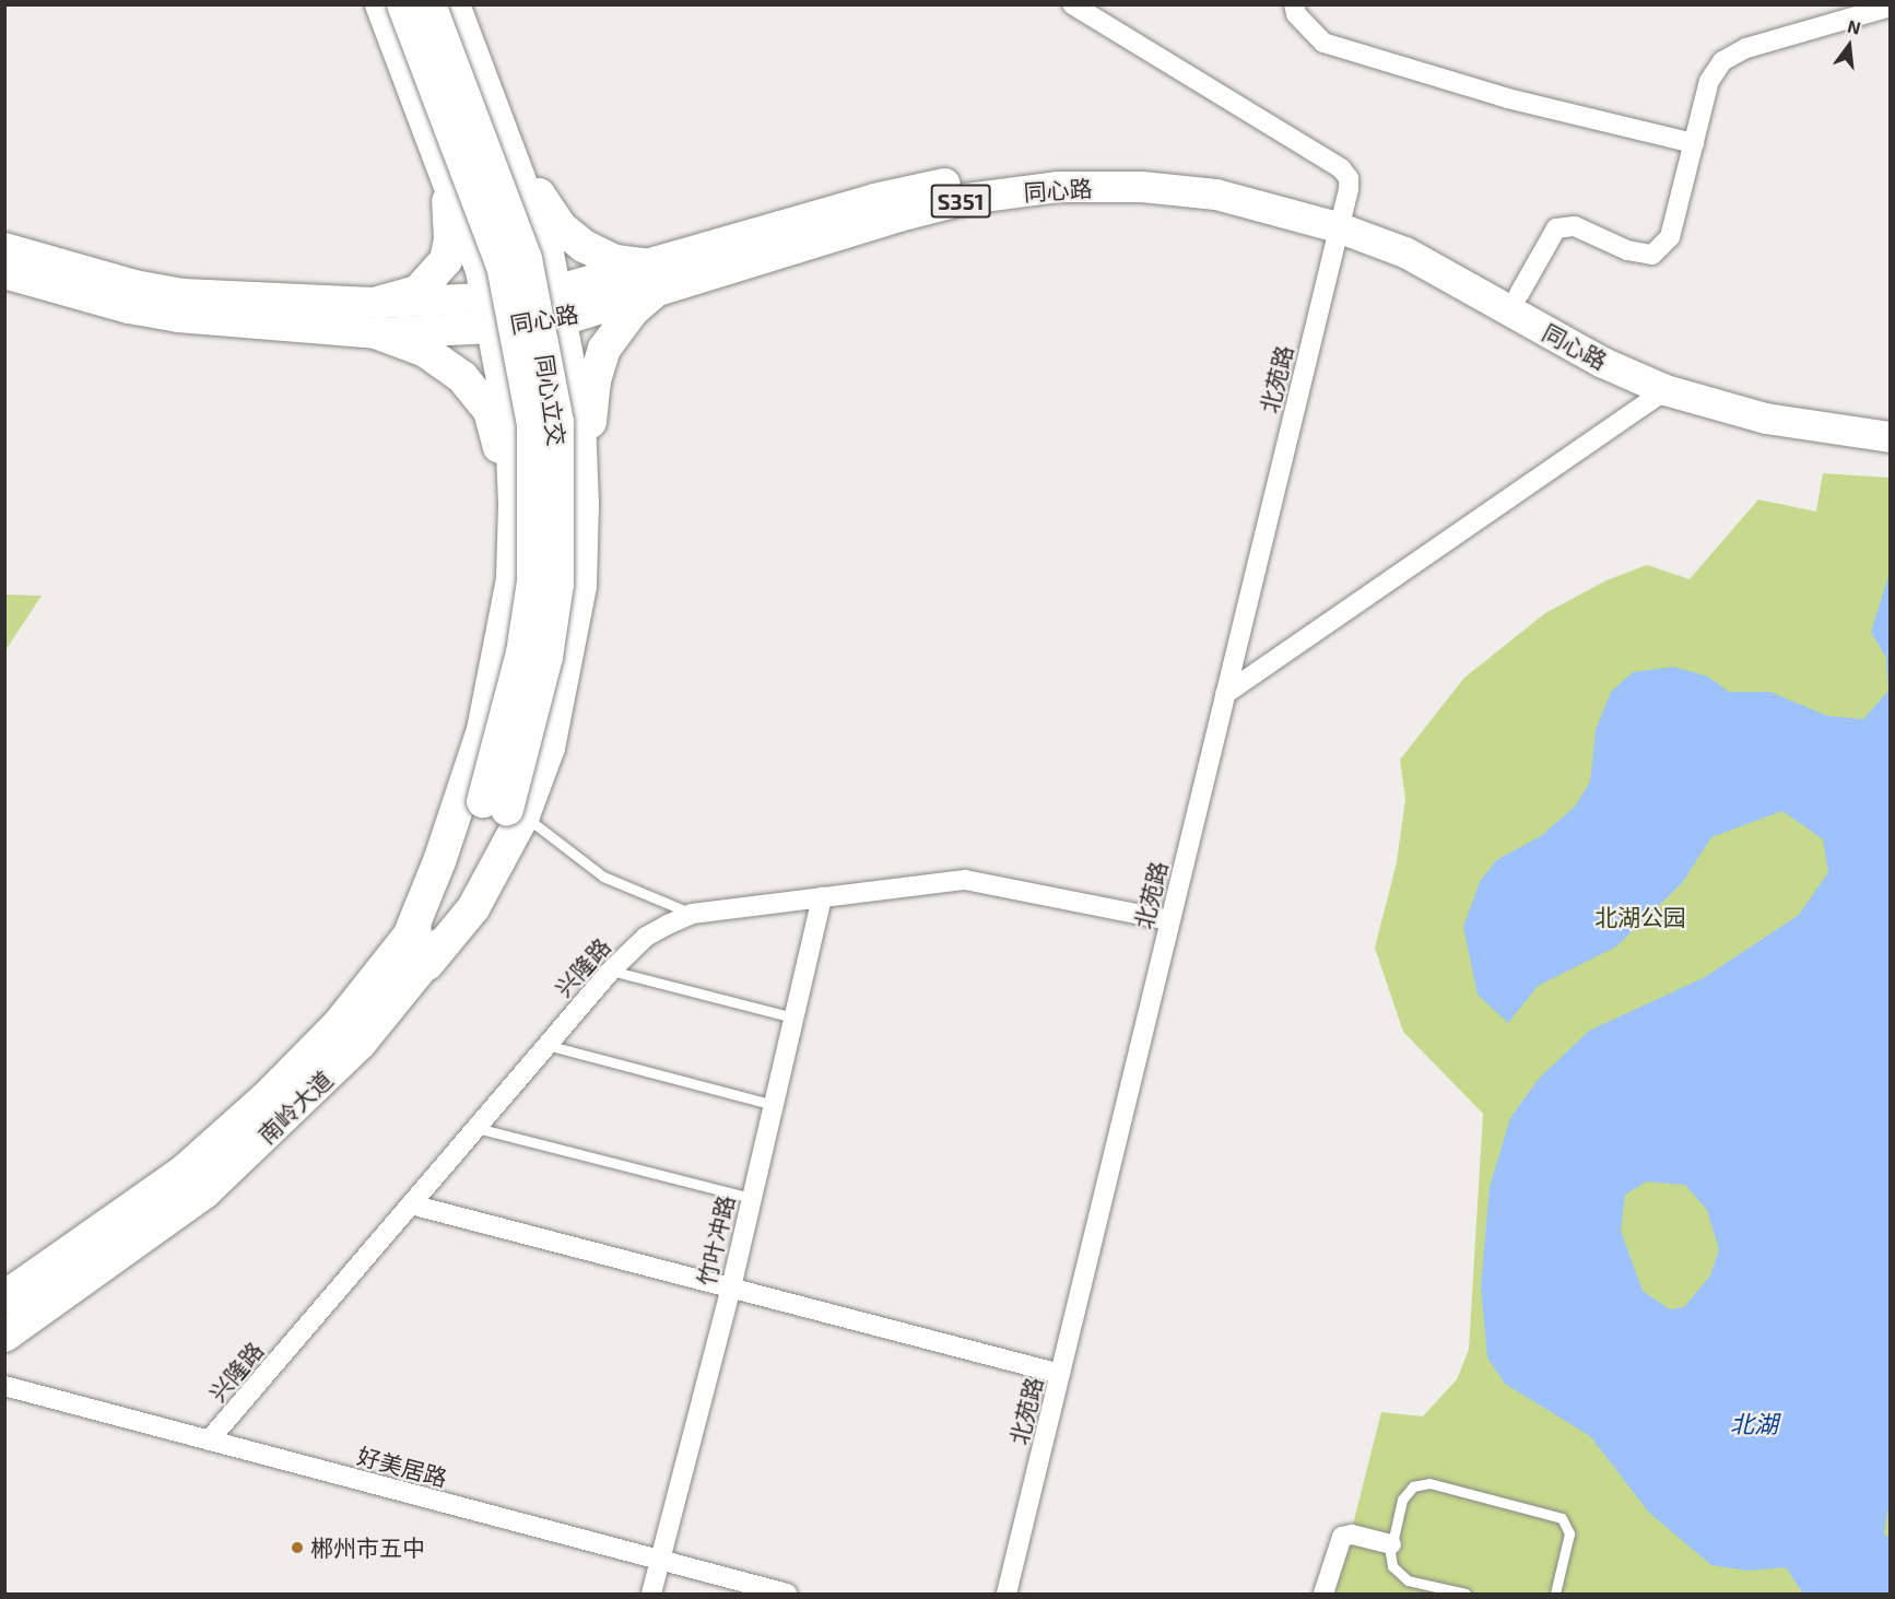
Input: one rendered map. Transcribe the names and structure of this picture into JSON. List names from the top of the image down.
{
  "streets": {
    "highway": ["同心立交", "南岭大道"],
    "main road": ["同心路", "S351"],
    "street": [
      "北苑路",
      "兴隆路",
      "竹叶冲路",
      "好美居路"
    ]
  },
  "crossings": [
    ["同心路", "北苑路"],
    ["北苑路", "兴隆路"],
    ["同心立交", "南岭大道"],
    ["兴隆路", "竹叶冲路"],
    ["兴隆路", "好美居路"],
    ["竹叶冲路", "好美居路"]
  ],
  "water": ["北湖"],
  "parks": ["北湖公园"],
  "places": ["郴州市五中"],
  "north": "top"
}
